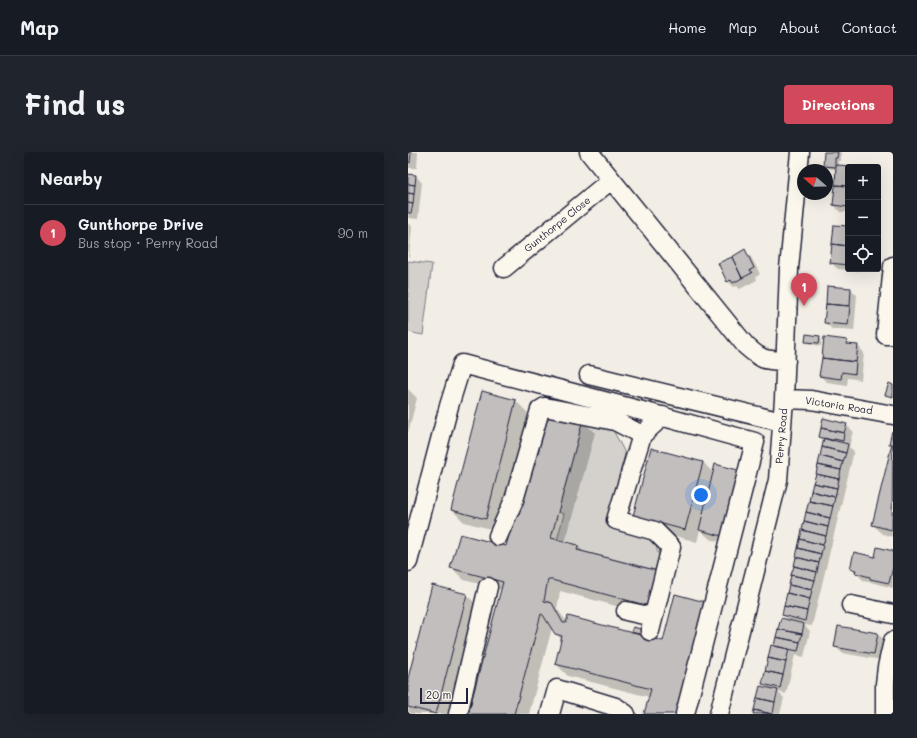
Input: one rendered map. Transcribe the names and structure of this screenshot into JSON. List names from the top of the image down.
{
  "streets": {
    "street": ["Gunthorpe Close", "Victoria Road", "Perry Road"]
  },
  "crossings": [
    ["Victoria Road", "Perry Road"]
  ],
  "scale_bar": "20 m",
  "north": "left",
  "page": {
    "header": "Map",
    "nav": [
      "Home",
      "Map",
      "About",
      "Contact"
    ],
    "buttons": "Directions",
    "title": "Find us",
    "heading": "Nearby",
    "map_buttons": ["+", "−"],
    "list": [
      {
        "mark": "1",
        "name": "Gunthorpe Drive",
        "note": "Bus stop · Perry Road",
        "value": "90 m"
      }
    ],
    "pins": "1",
    "scale": "20 m"
  }
}
